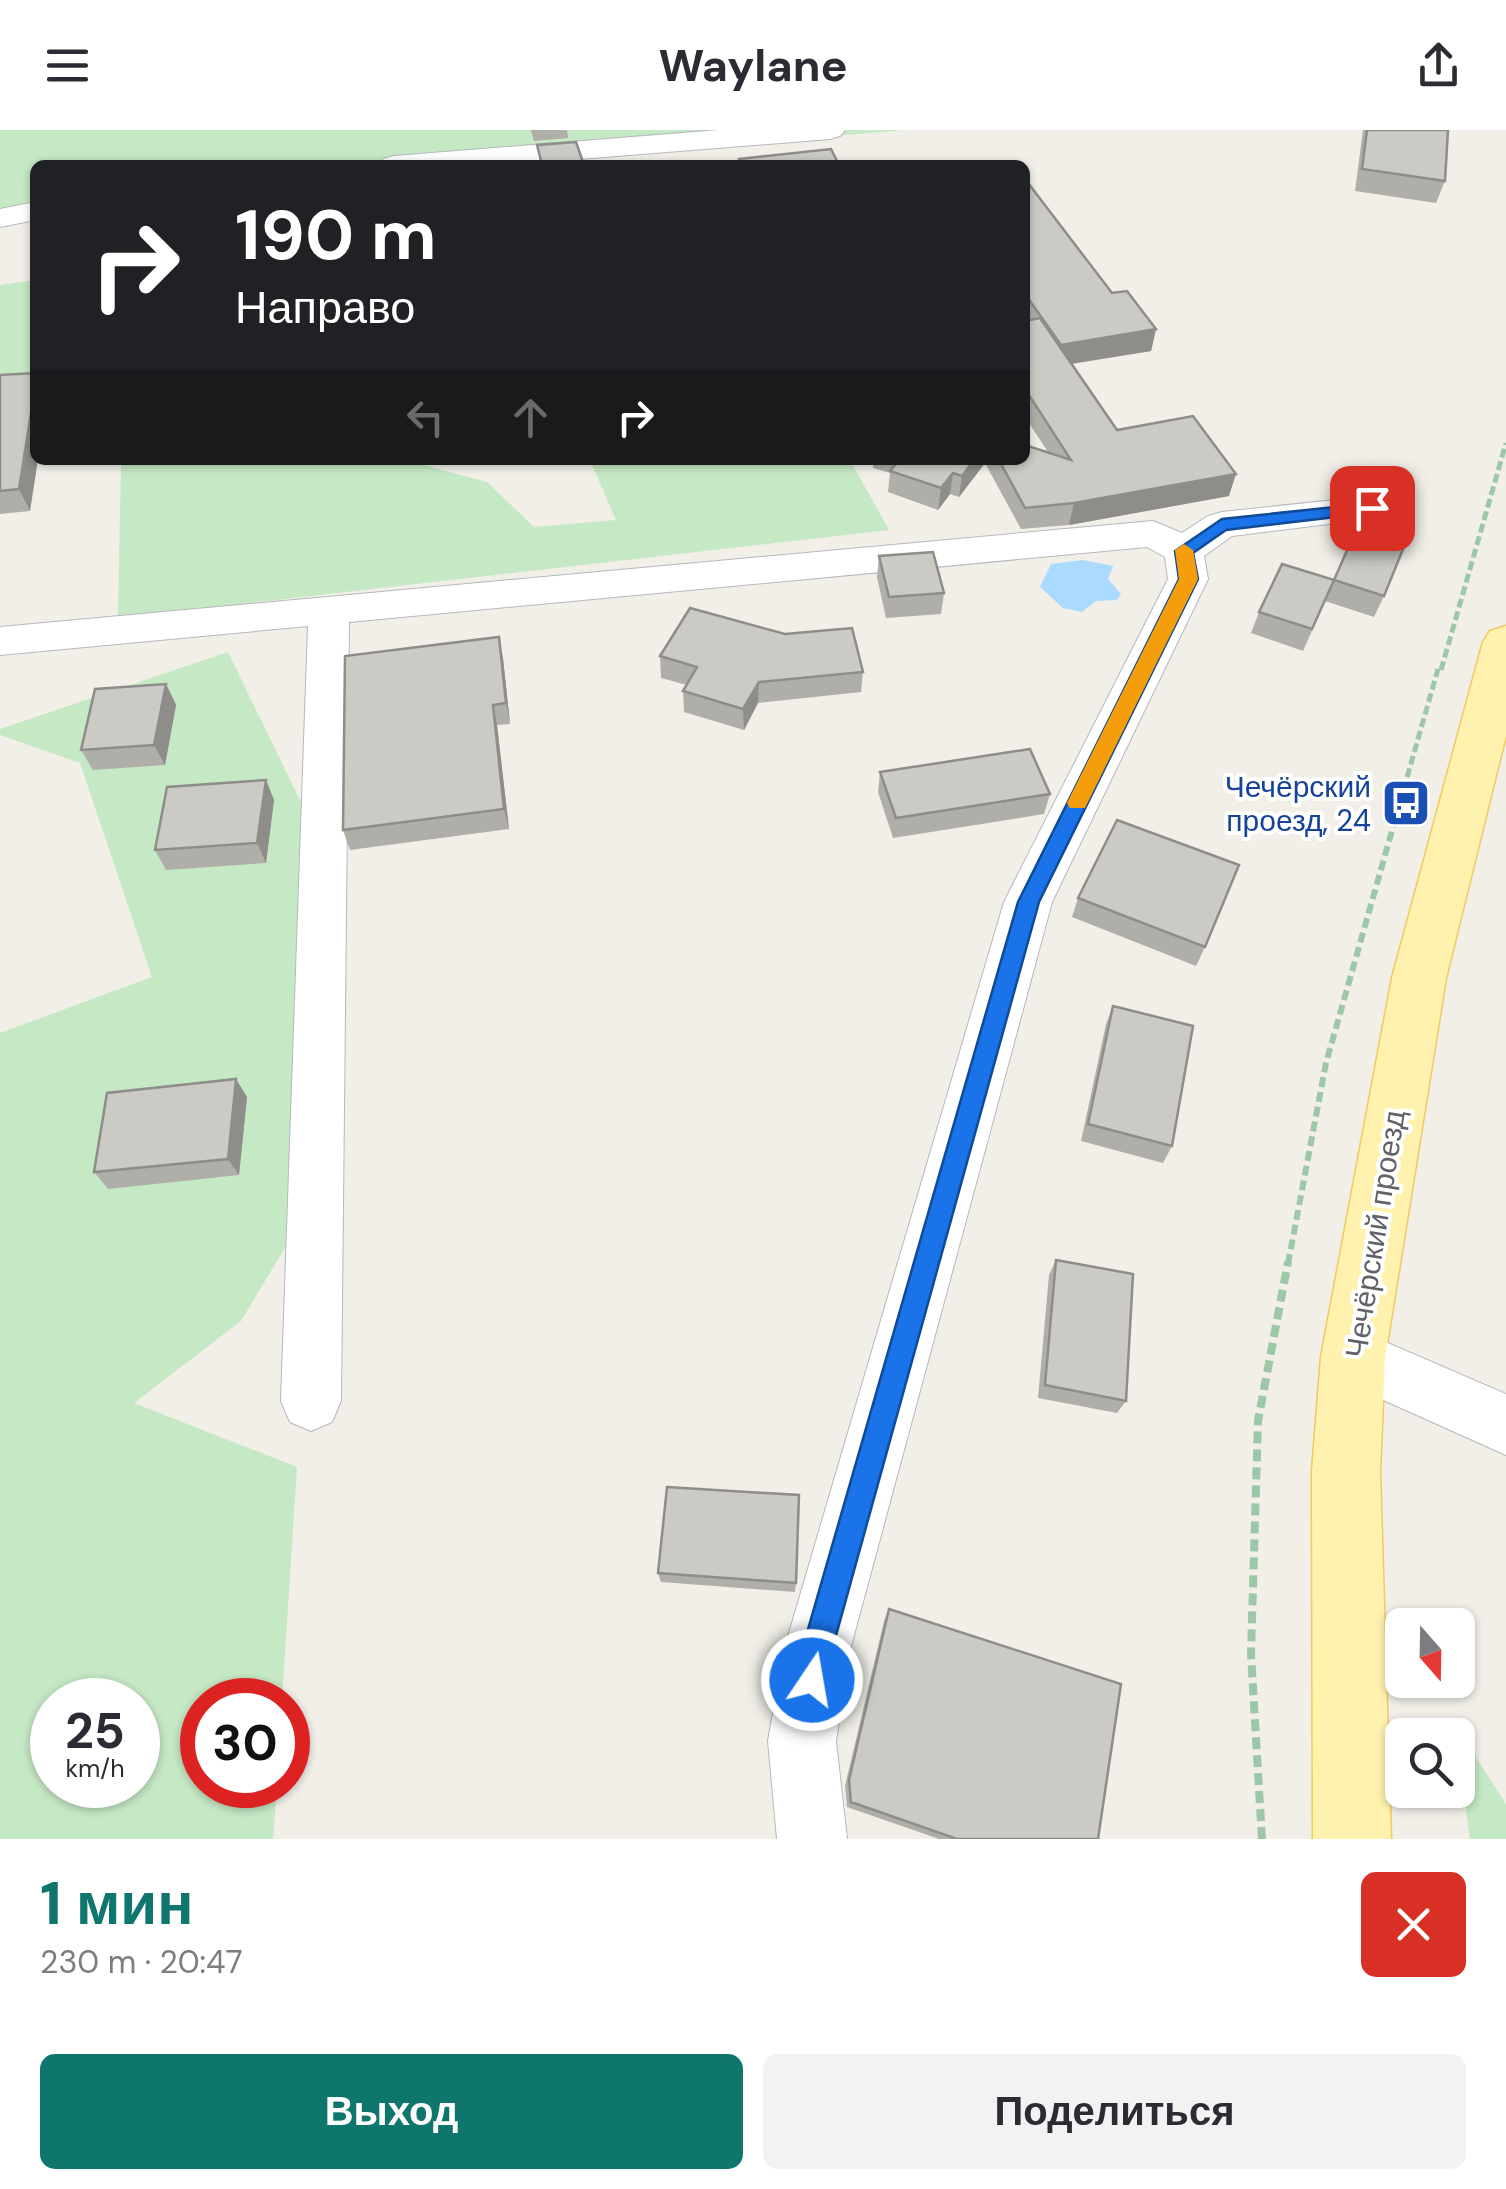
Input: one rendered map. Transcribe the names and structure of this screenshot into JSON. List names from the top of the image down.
{
  "streets": {
    "main road": ["Чечёрский проезд"]
  },
  "places": {
    "bus stop": ["Чечёрский проезд, 24"]
  },
  "north": "bottom",
  "page": {
    "header": "Waylane",
    "turn": ["190 m", "Направо"],
    "speed": "25 km/h",
    "limit": "30",
    "heading": ["1 мин", "230 m · 20:47"],
    "buttons": ["Выход", "Поделиться"]
  }
}
